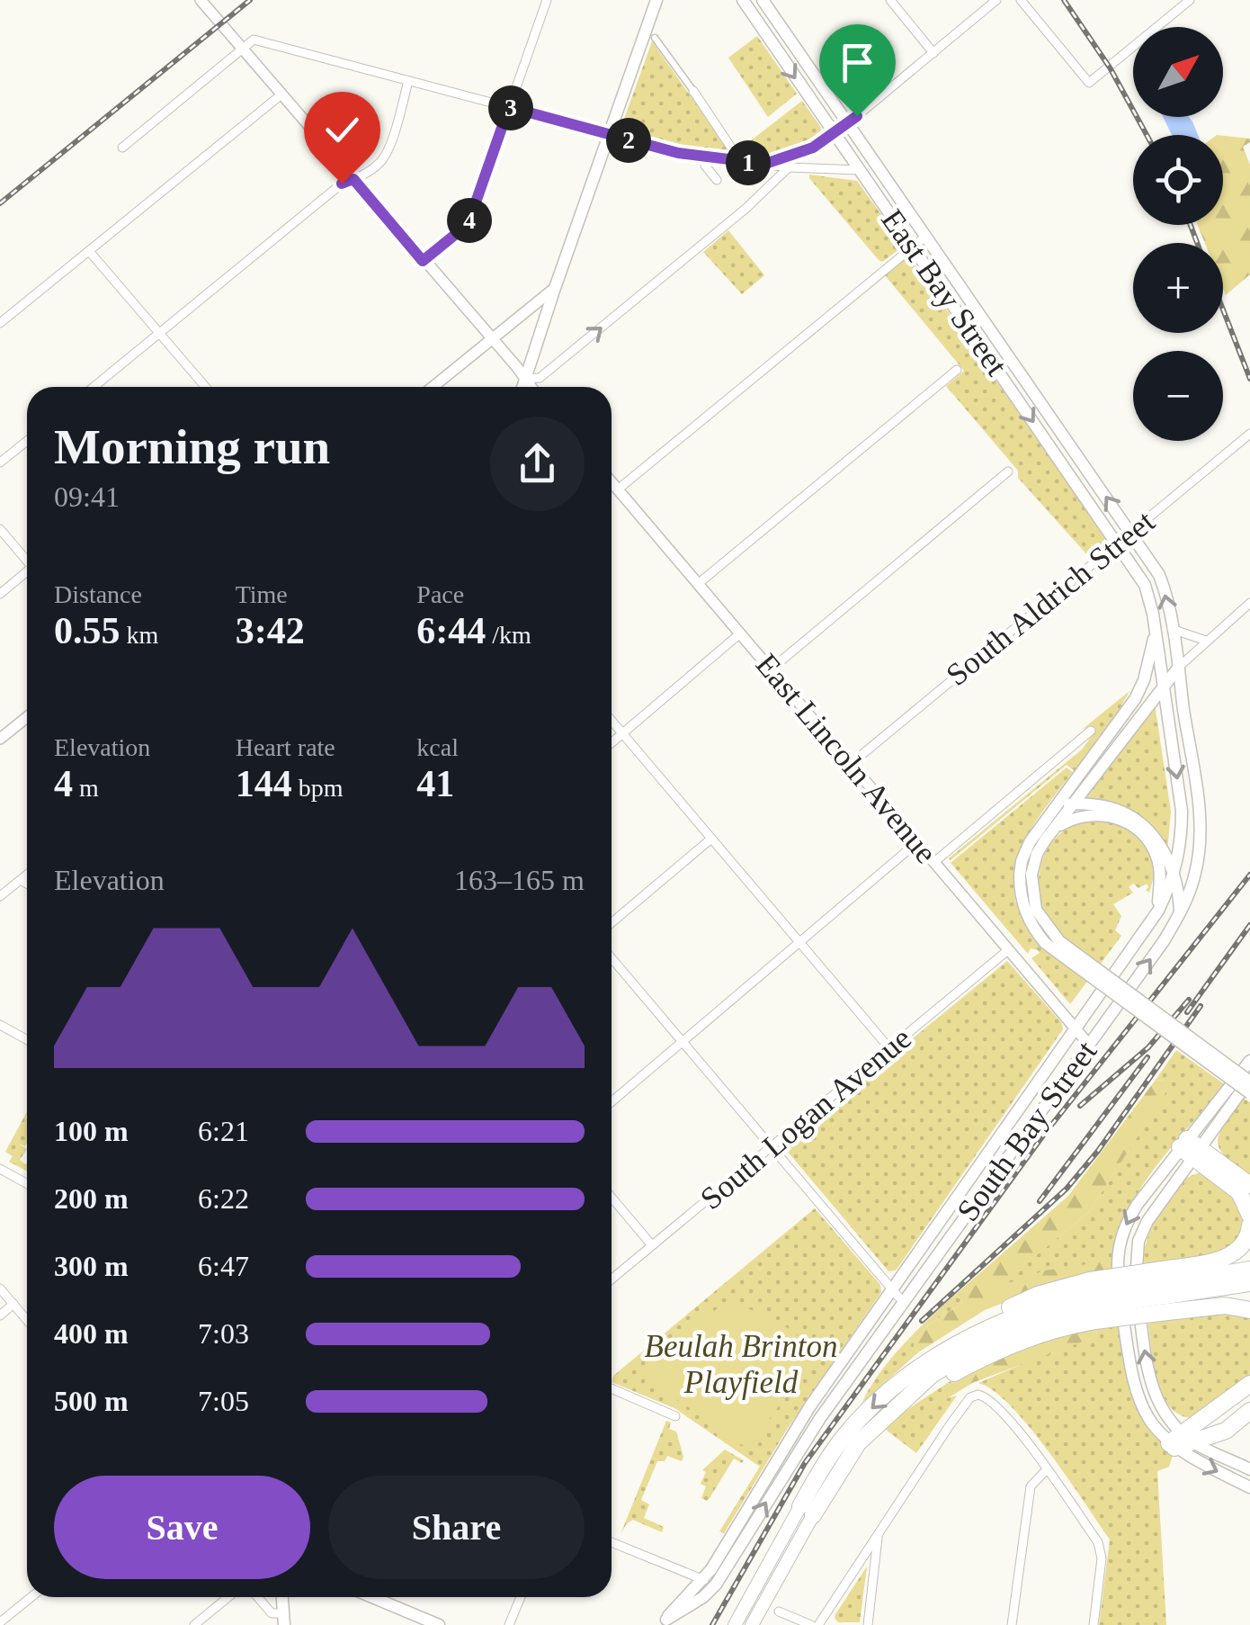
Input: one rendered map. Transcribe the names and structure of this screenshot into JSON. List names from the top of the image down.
{
  "streets": {
    "main road": ["East Bay Street", "South Bay Street"],
    "street": ["South Aldrich Street", "East Lincoln Avenue", "South Logan Avenue"]
  },
  "crossings": [
    ["East Bay Street", "South Aldrich Street"],
    ["East Bay Street", "South Bay Street"],
    ["South Aldrich Street", "East Lincoln Avenue"],
    ["East Lincoln Avenue", "South Logan Avenue"],
    ["East Lincoln Avenue", "South Bay Street"]
  ],
  "parks": ["Beulah Brinton Playfield"],
  "north": "top right",
  "page": {
    "map_buttons": ["+", "−"],
    "pins": [
      "3",
      "2",
      "1",
      "4"
    ],
    "heading": ["Morning run", "09:41"],
    "stats": [
      ["Distance", "0.55 km"],
      ["Time", "3:42"],
      ["Pace", "6:44 /km"],
      ["Elevation", "4 m"],
      ["Heart rate", "144 bpm"],
      ["kcal", "41"]
    ],
    "chart": ["Elevation", "163–165 m"],
    "list": [
      {
        "name": "100 m",
        "note": "6:21"
      },
      {
        "name": "200 m",
        "note": "6:22"
      },
      {
        "name": "300 m",
        "note": "6:47"
      },
      {
        "name": "400 m",
        "note": "7:03"
      },
      {
        "name": "500 m",
        "note": "7:05"
      }
    ],
    "buttons": ["Save", "Share"]
  }
}
